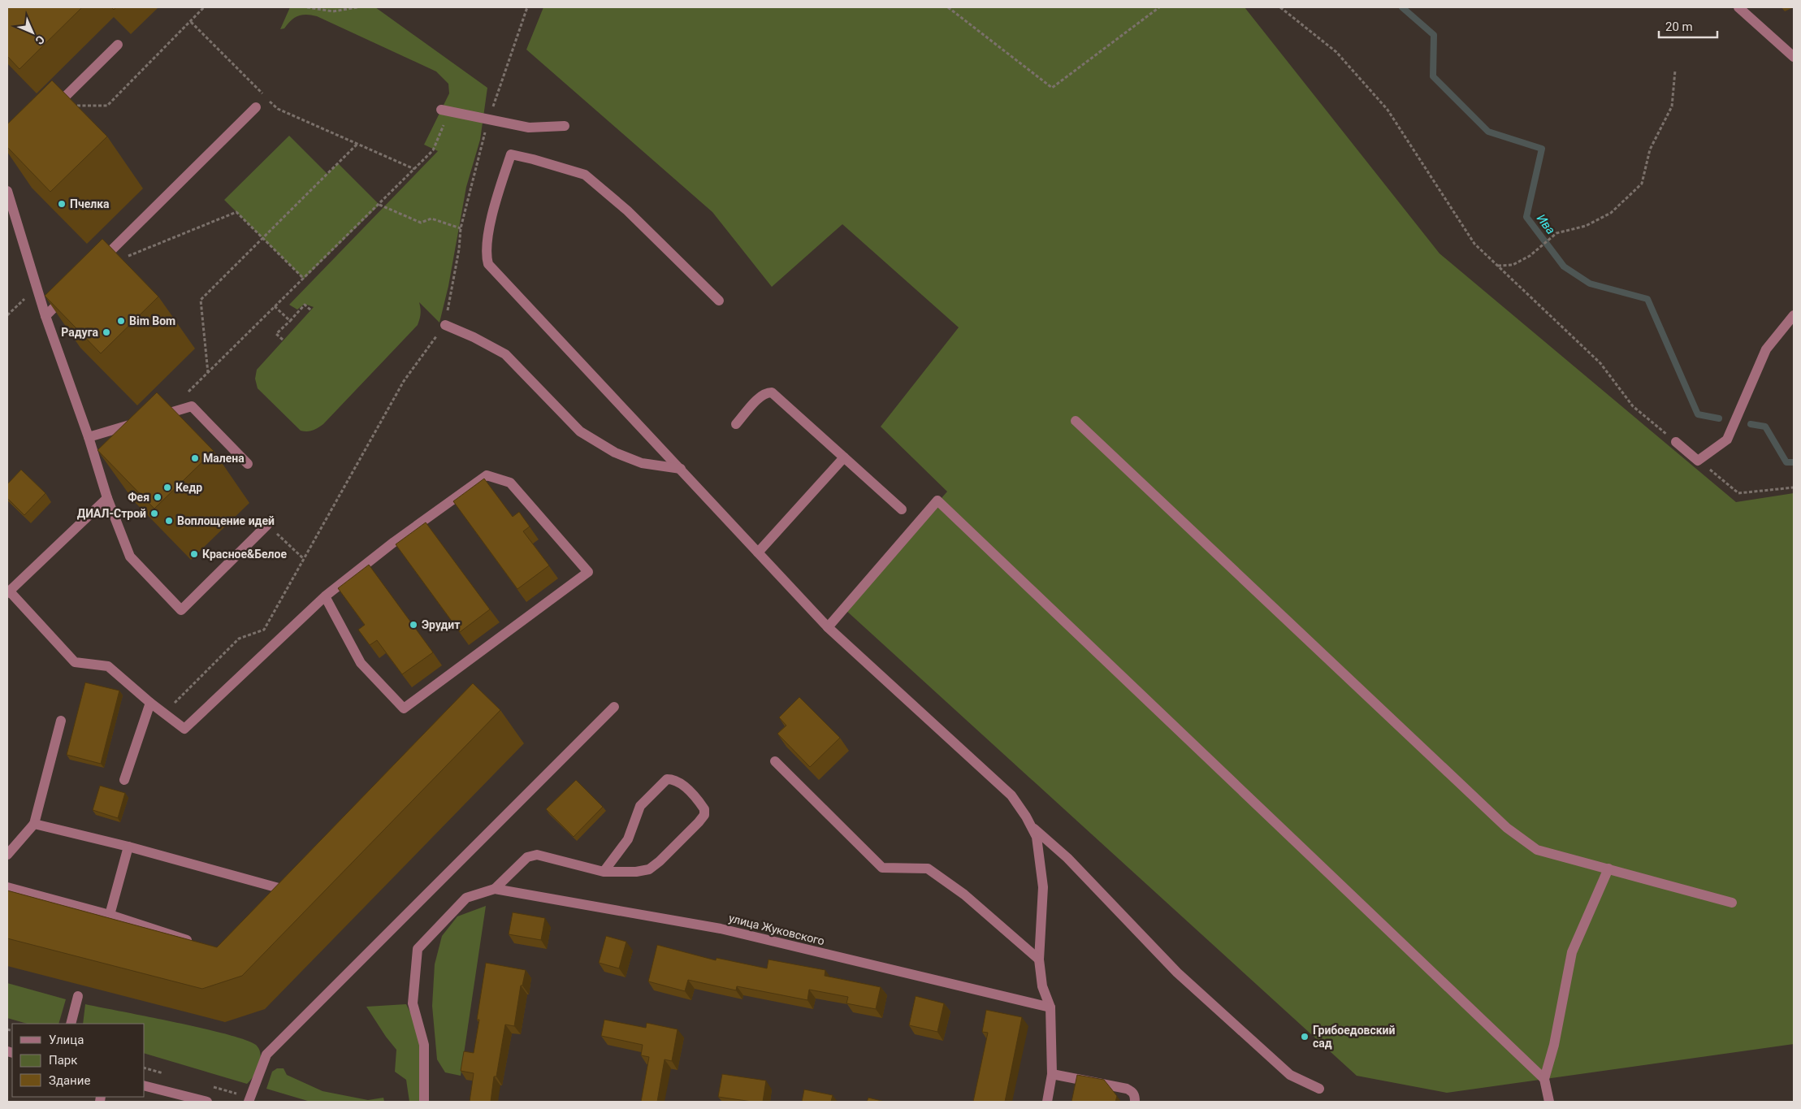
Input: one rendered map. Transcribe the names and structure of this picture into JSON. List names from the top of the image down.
{
  "streets": {
    "street": ["улица Жуковского"]
  },
  "water": ["Ива"],
  "places": [
    "Пчелка",
    "Bim Bom",
    "Радуга",
    "Малена",
    "Кедр",
    "Фея",
    "ДИАЛ-Строй",
    "Воплощение идей",
    "Красное&Белое",
    "Эрудит",
    "Грибоедовский сад"
  ],
  "legend": ["Улица", "Парк", "Здание"],
  "scale_bar": "20 m",
  "north": "bottom right"
}
